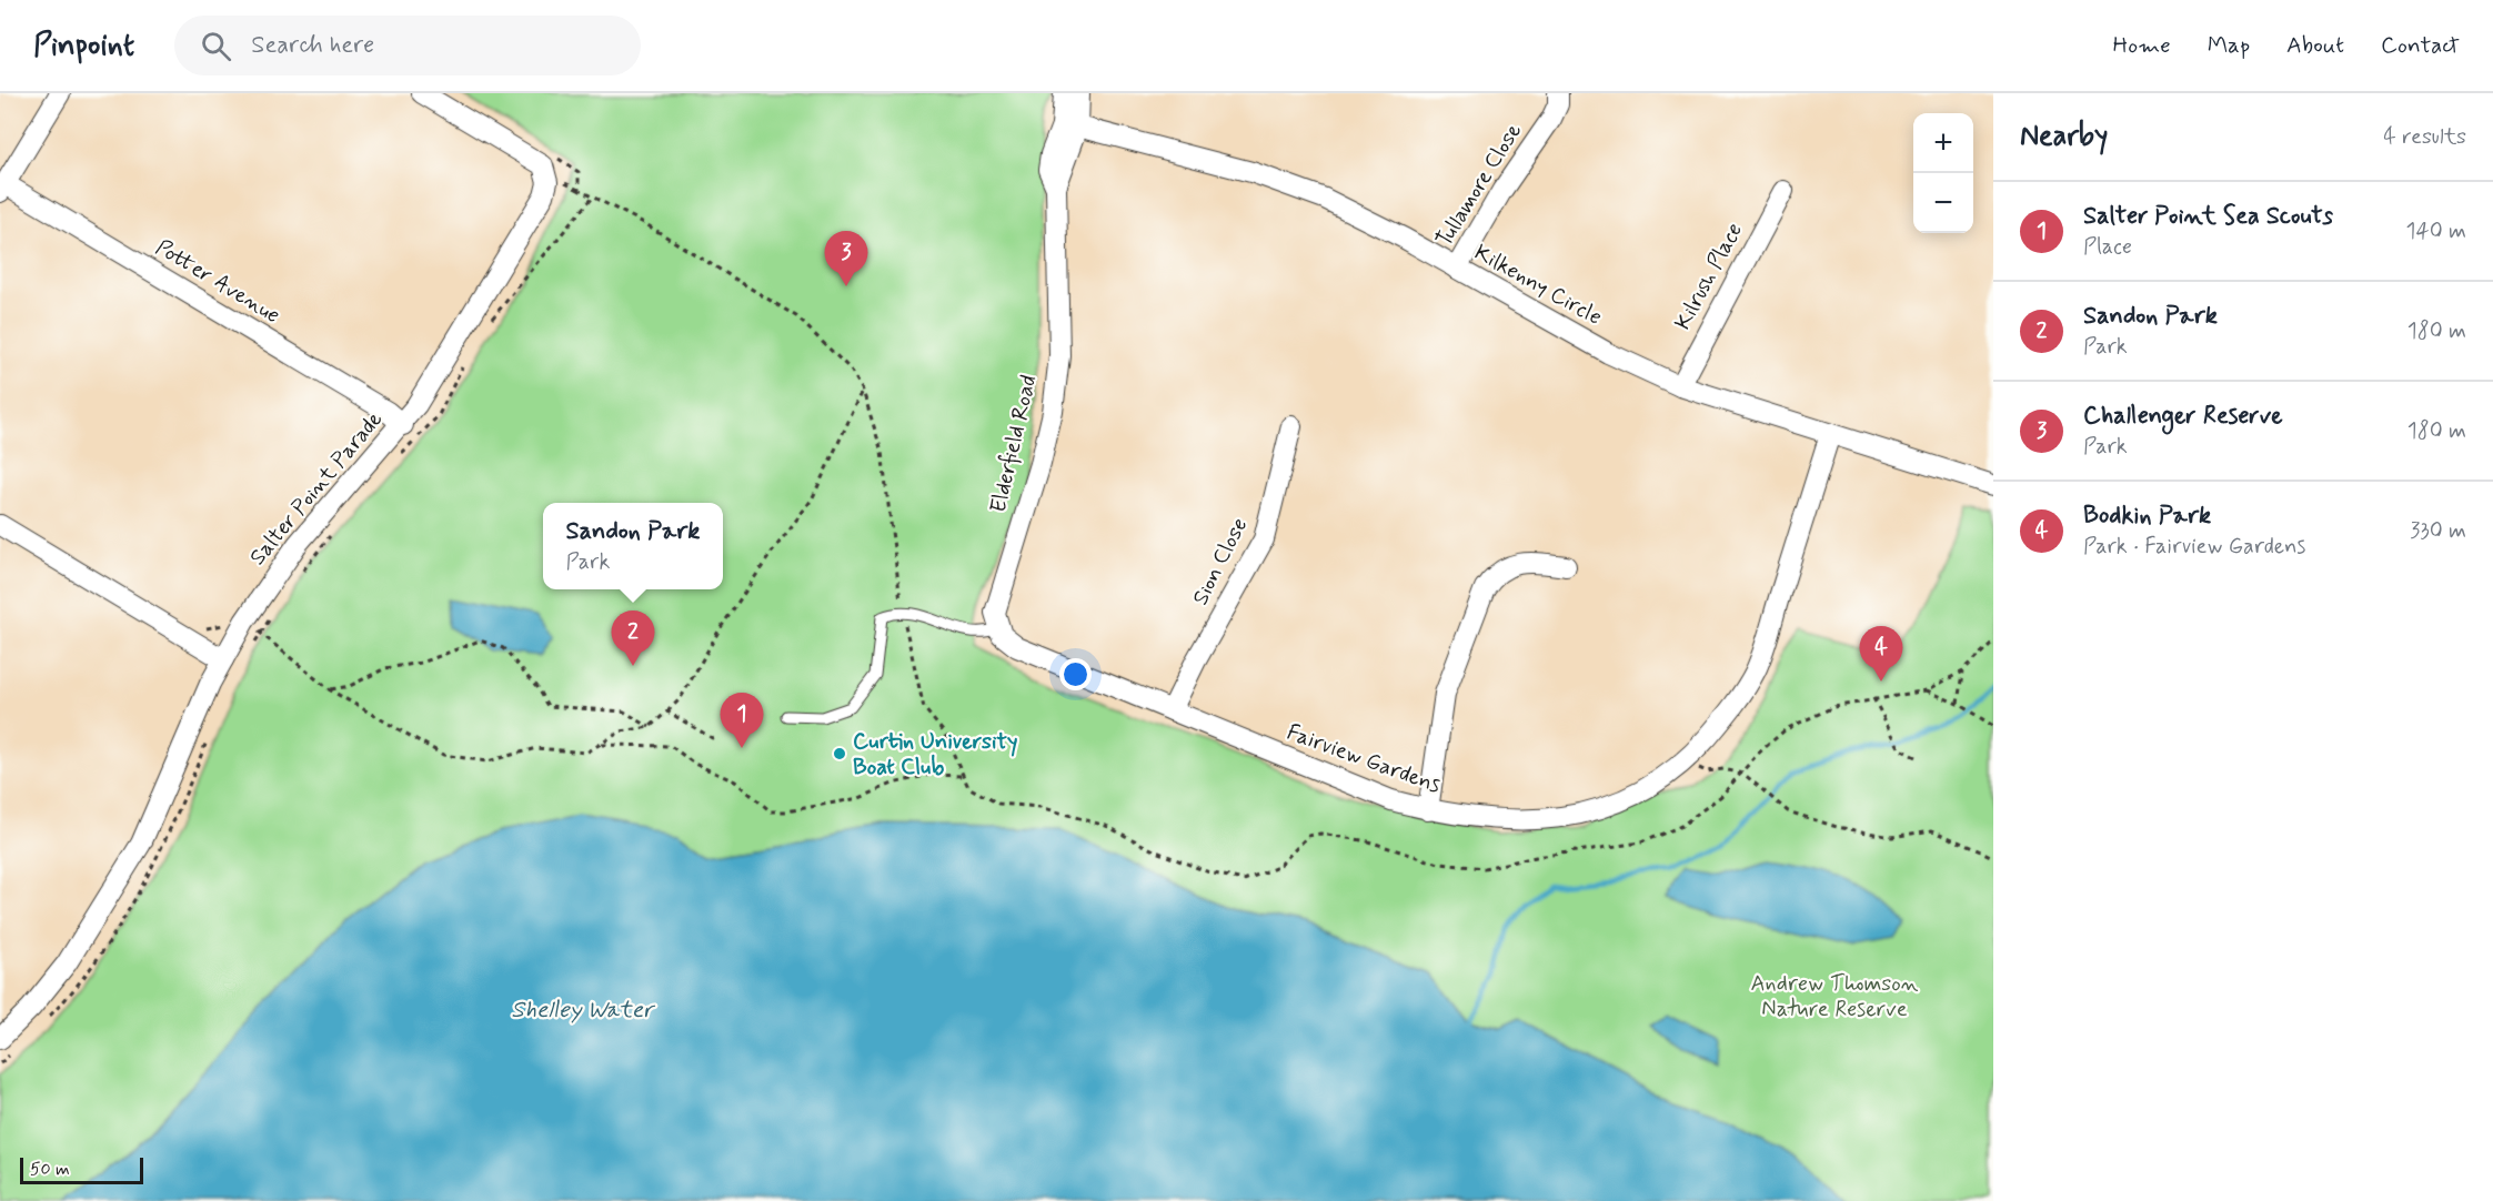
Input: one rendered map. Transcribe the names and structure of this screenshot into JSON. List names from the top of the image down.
{
  "streets": {
    "street": [
      "Tullamore Close",
      "Kilrush Place",
      "Potter Avenue",
      "Kilkenny Circle",
      "Elderfield Road",
      "Salter Point Parade",
      "Sion Close",
      "Fairview Gardens"
    ]
  },
  "crossings": [
    ["Tullamore Close", "Kilkenny Circle"],
    ["Kilrush Place", "Kilkenny Circle"],
    ["Potter Avenue", "Salter Point Parade"],
    ["Kilkenny Circle", "Elderfield Road"],
    ["Kilkenny Circle", "Fairview Gardens"],
    ["Elderfield Road", "Fairview Gardens"],
    ["Sion Close", "Fairview Gardens"]
  ],
  "water": ["Shelley Water"],
  "parks": ["Andrew Thomson Nature Reserve"],
  "places": ["Curtin University Boat Club"],
  "scale_bar": "50 m",
  "page": {
    "header": "Pinpoint",
    "search": "Search here",
    "nav": [
      "Home",
      "Map",
      "About",
      "Contact"
    ],
    "heading": ["Nearby", "4 results"],
    "map_buttons": ["+", "−"],
    "list": [
      {
        "mark": "1",
        "name": "Salter Point Sea Scouts",
        "note": "Place",
        "value": "140 m"
      },
      {
        "mark": "2",
        "name": "Sandon Park",
        "note": "Park",
        "value": "180 m"
      },
      {
        "mark": "3",
        "name": "Challenger Reserve",
        "note": "Park",
        "value": "180 m"
      },
      {
        "mark": "4",
        "name": "Bodkin Park",
        "note": "Park · Fairview Gardens",
        "value": "330 m"
      }
    ],
    "pins": [
      "3",
      "2",
      "4",
      "1"
    ],
    "popup": ["Sandon Park", "Park"],
    "scale": "50 m"
  }
}
